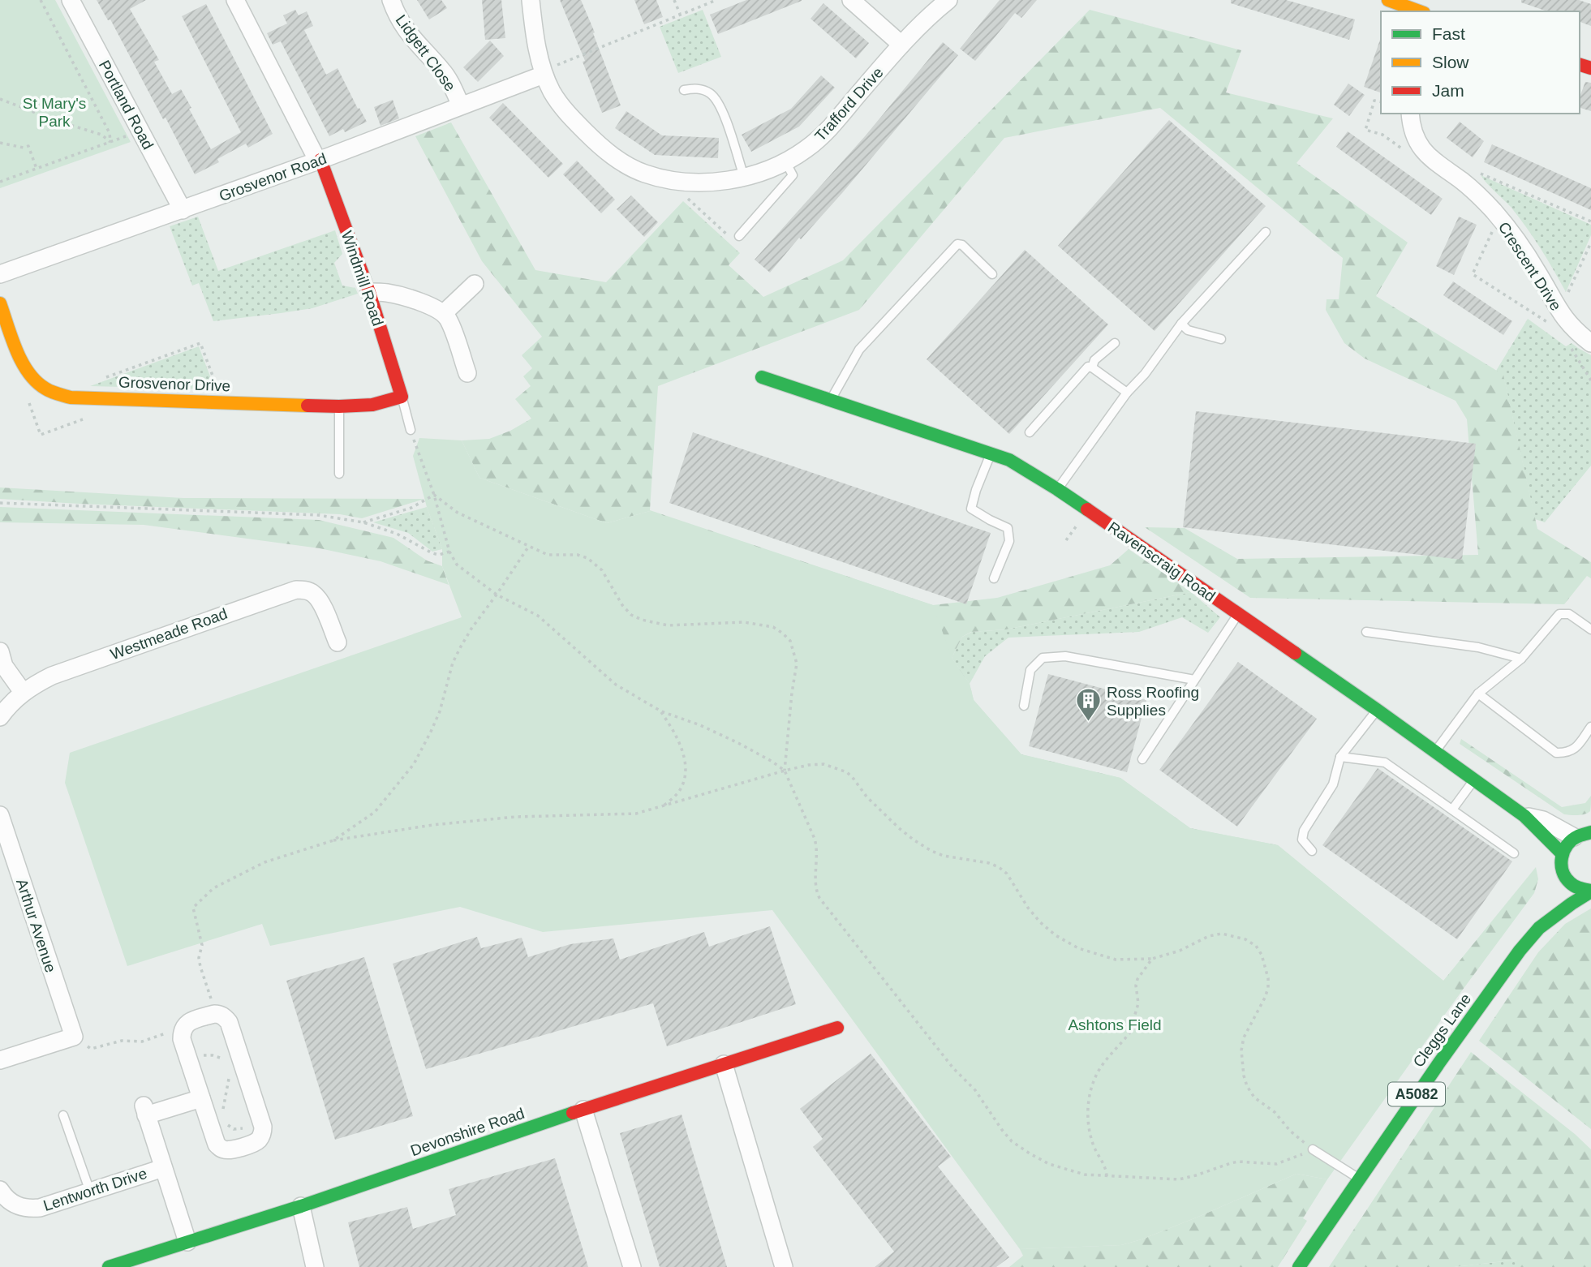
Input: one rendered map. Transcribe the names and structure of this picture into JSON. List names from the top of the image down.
{
  "streets": {
    "street": [
      "Lidgett Close",
      "Trafford Drive",
      "Portland Road",
      "Grosvenor Road",
      "Crescent Drive",
      "Windmill Road",
      "Grosvenor Drive",
      "Ravenscraig Road",
      "Westmeade Road",
      "Arthur Avenue",
      "Cleggs Lane",
      "A5082",
      "Devonshire Road",
      "Lentworth Drive"
    ]
  },
  "crossings": [
    ["Lidgett Close", "Grosvenor Road"],
    ["Trafford Drive", "Grosvenor Road"],
    ["Portland Road", "Grosvenor Road"],
    ["Grosvenor Road", "Windmill Road"],
    ["Windmill Road", "Grosvenor Drive"],
    ["Ravenscraig Road", "A5082"],
    ["Cleggs Lane", "A5082"],
    ["Devonshire Road", "Lentworth Drive"]
  ],
  "parks": ["St Mary's Park", "Ashtons Field"],
  "places": {
    "building": ["Ross Roofing Supplies"]
  },
  "legend": ["Fast", "Slow", "Jam"]
}
